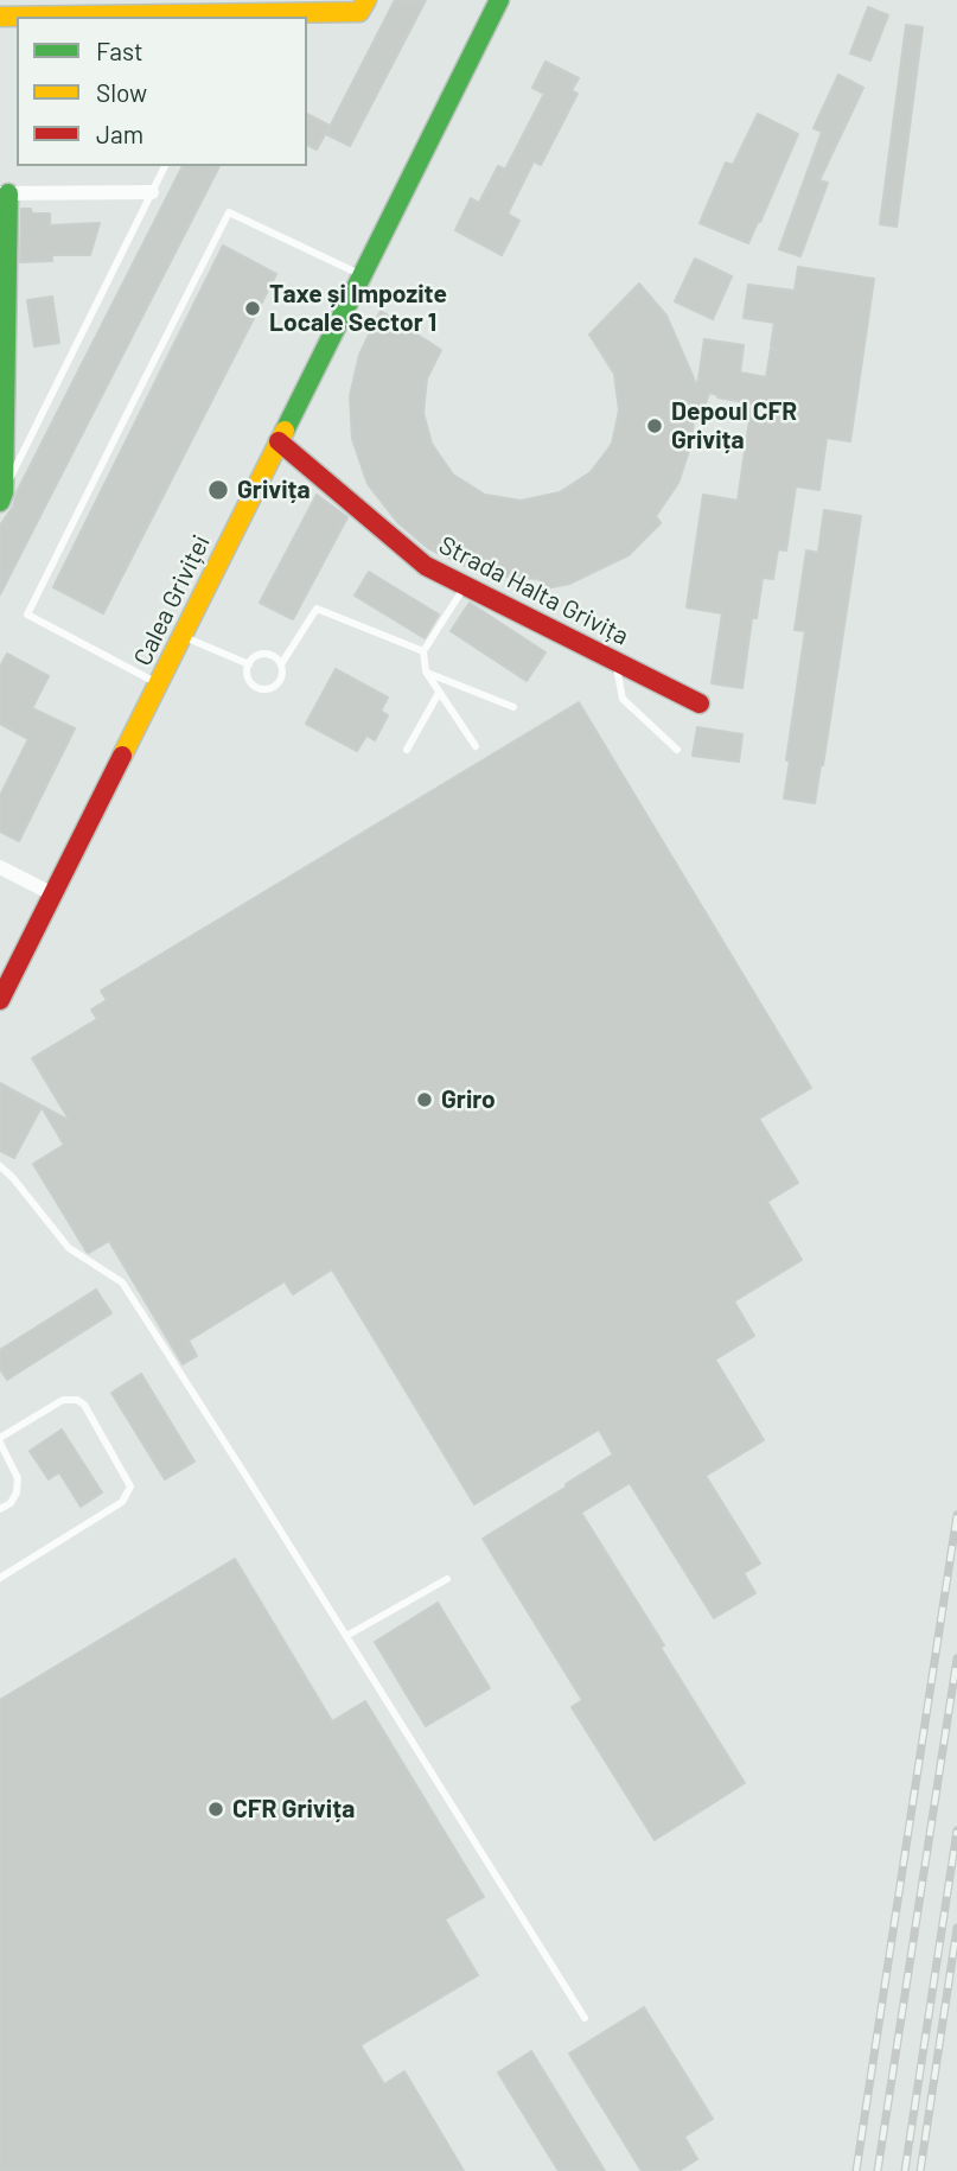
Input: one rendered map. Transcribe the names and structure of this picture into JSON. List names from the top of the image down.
{
  "streets": {
    "street": ["Strada Halta Grivița", "Calea Griviței"]
  },
  "crossings": [
    ["Strada Halta Grivița", "Calea Griviței"]
  ],
  "places": [
    "Taxe și Impozite Locale Sector 1",
    "Depoul CFR Grivița",
    "Grivița",
    "Griro",
    "CFR Grivița"
  ],
  "legend": ["Fast", "Slow", "Jam"]
}
